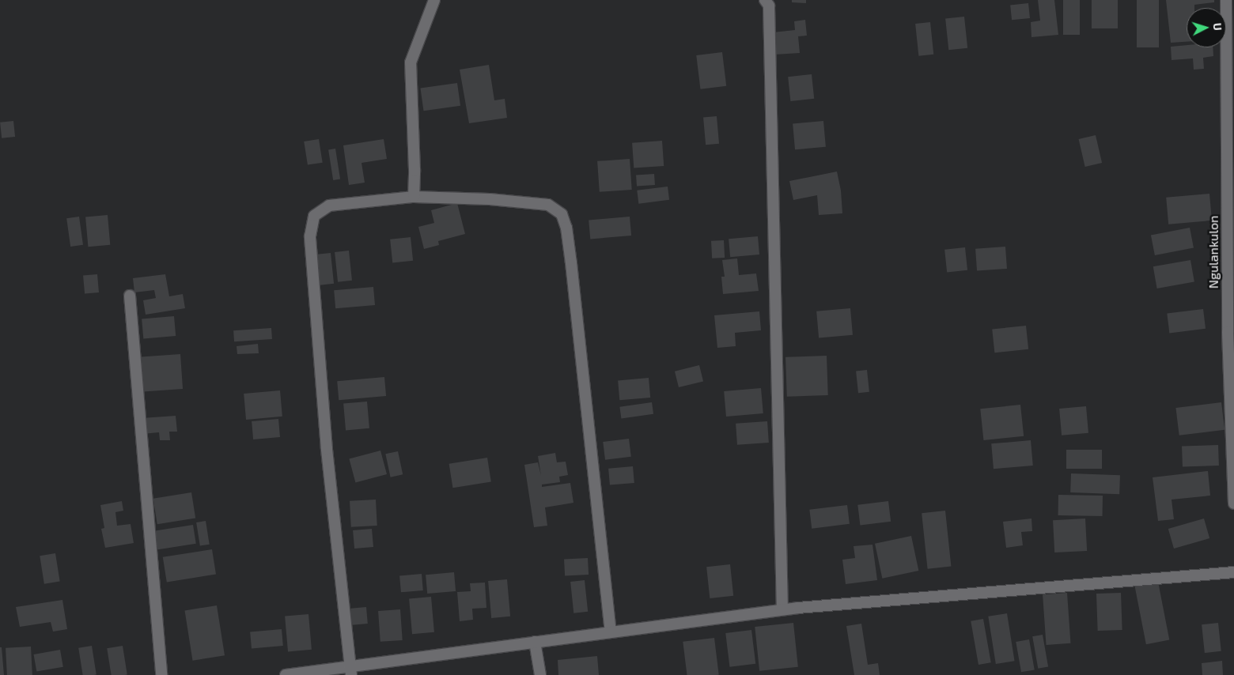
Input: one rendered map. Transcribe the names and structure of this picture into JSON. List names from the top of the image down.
{
  "streets": {
    "street": ["Ngulankulon"]
  },
  "north": "right"
}
